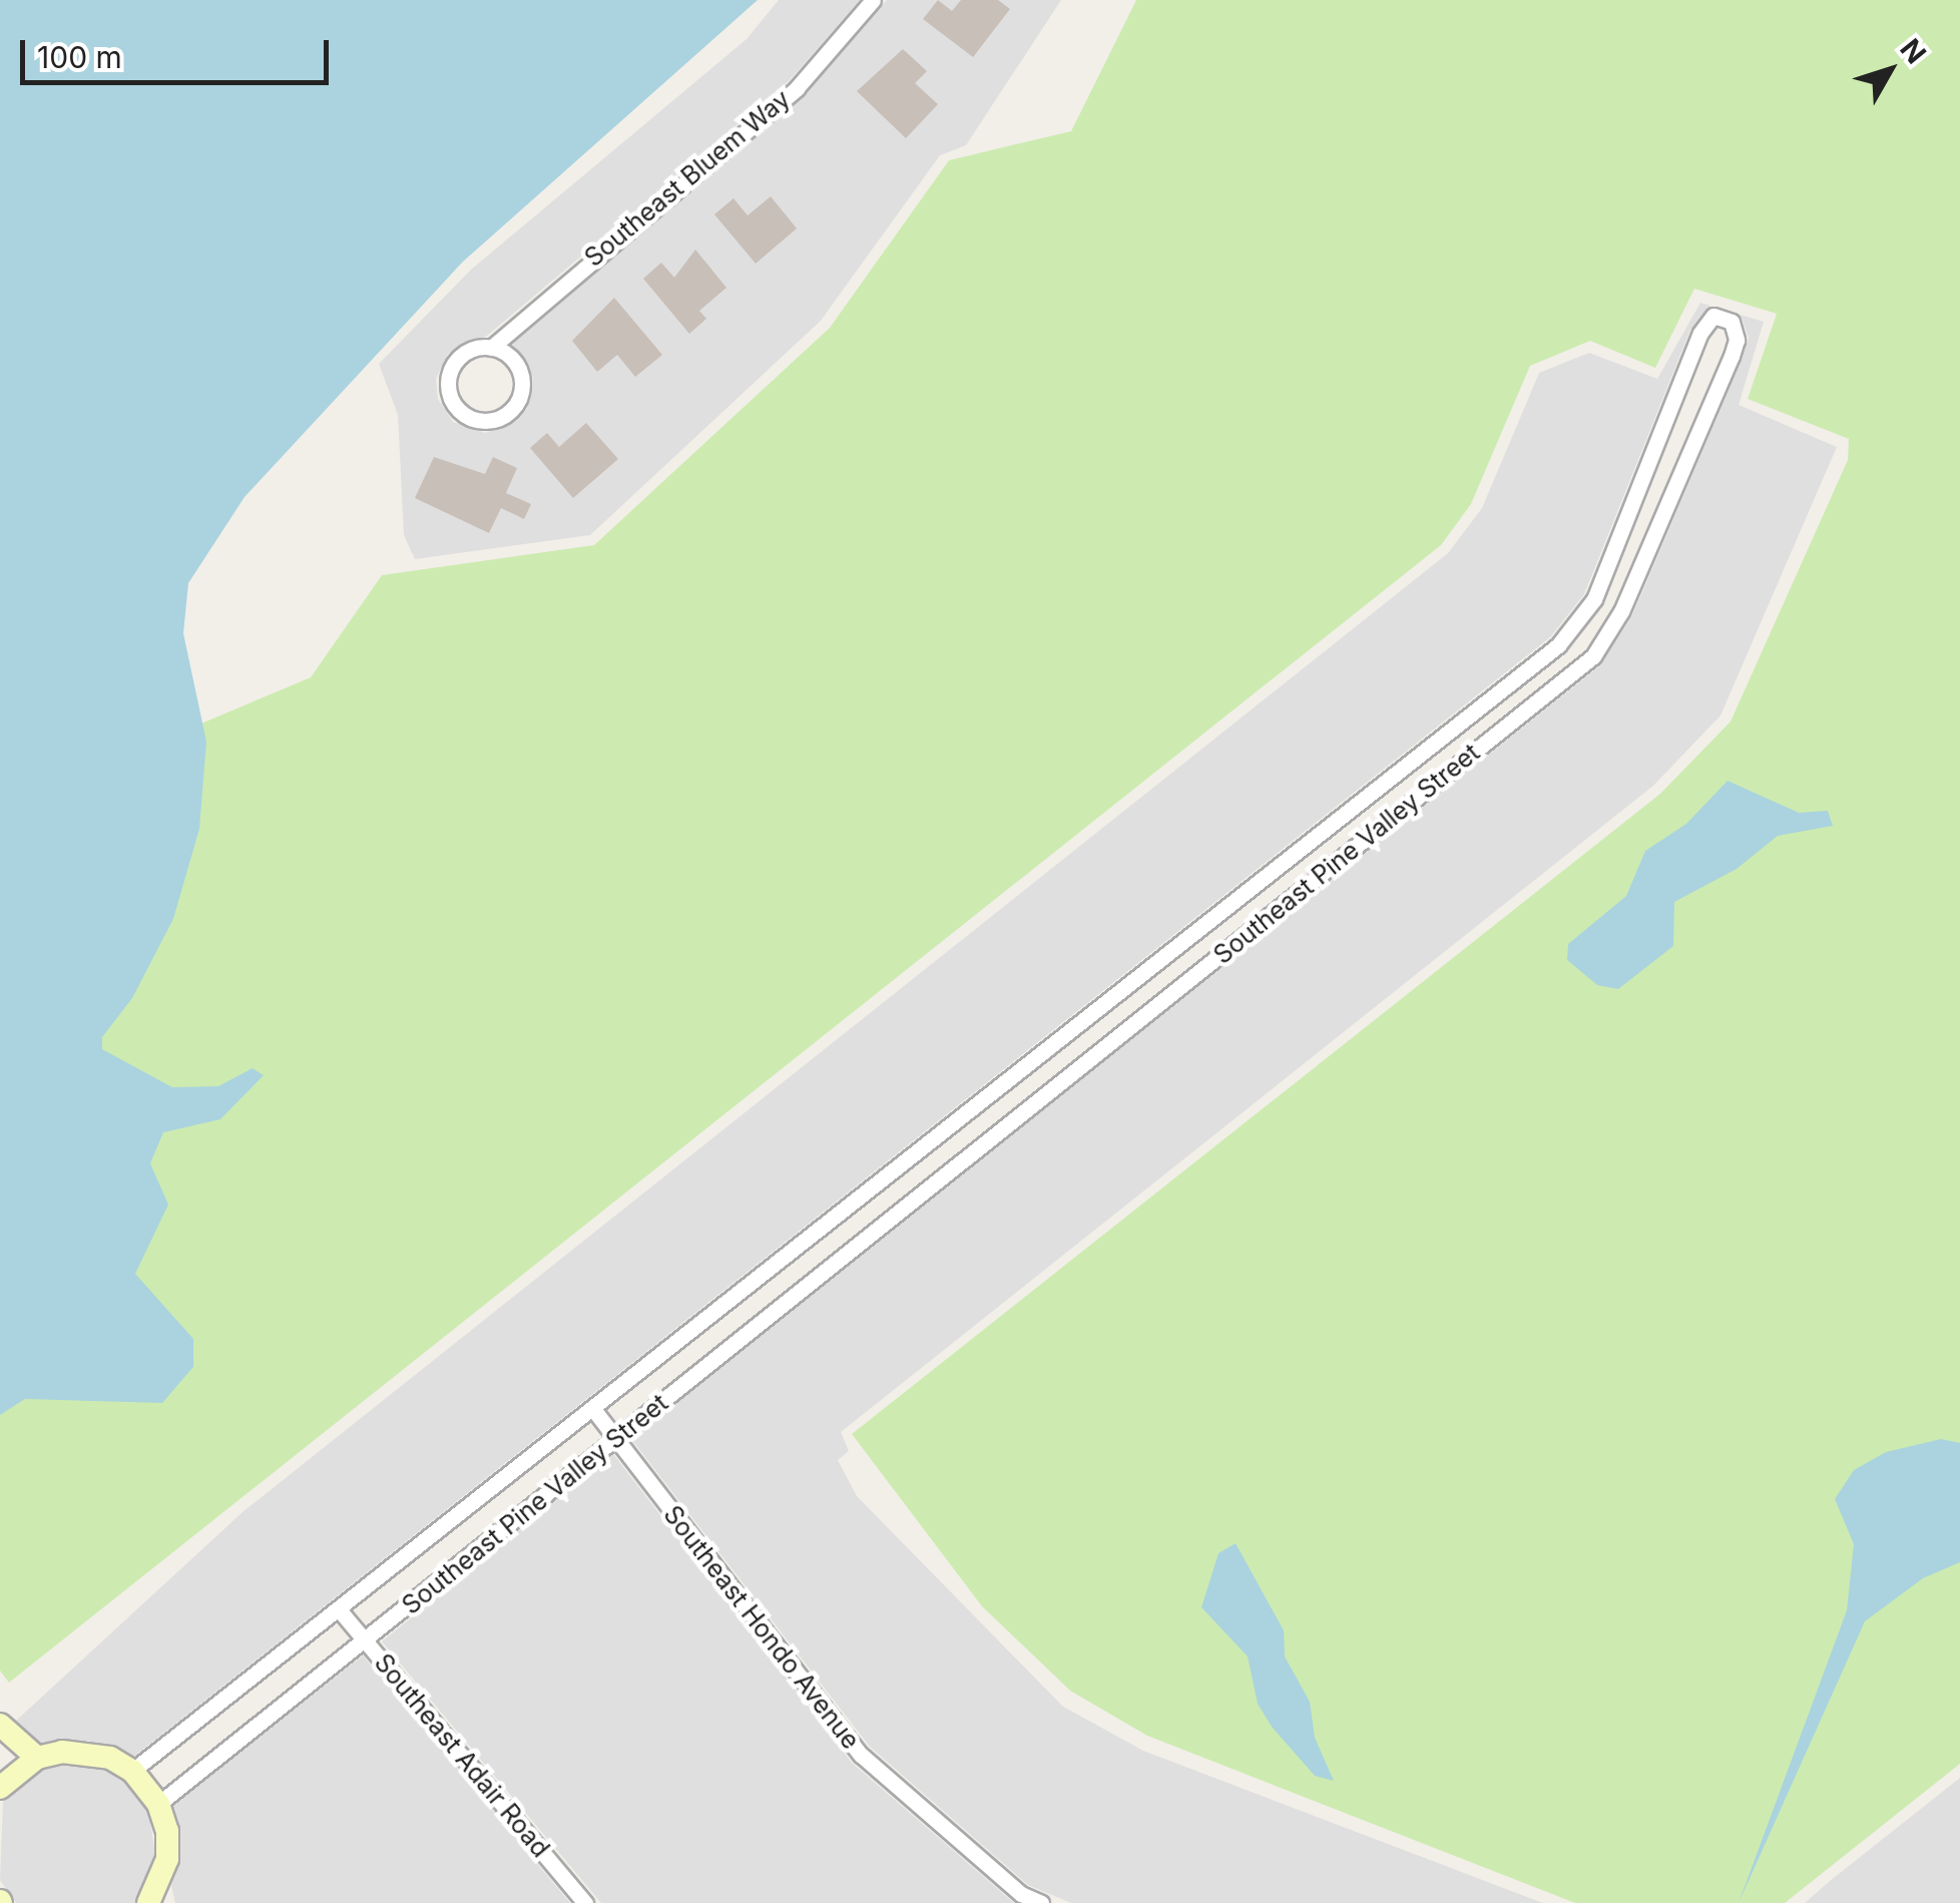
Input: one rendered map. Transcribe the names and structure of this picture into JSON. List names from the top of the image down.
{
  "streets": {
    "street": [
      "Southeast Bluem Way",
      "Southeast Pine Valley Street",
      "Southeast Hondo Avenue",
      "Southeast Adair Road"
    ]
  },
  "crossings": [
    ["Southeast Pine Valley Street", "Southeast Hondo Avenue"],
    ["Southeast Pine Valley Street", "Southeast Adair Road"]
  ],
  "scale_bar": "100 m",
  "north": "top right"
}
